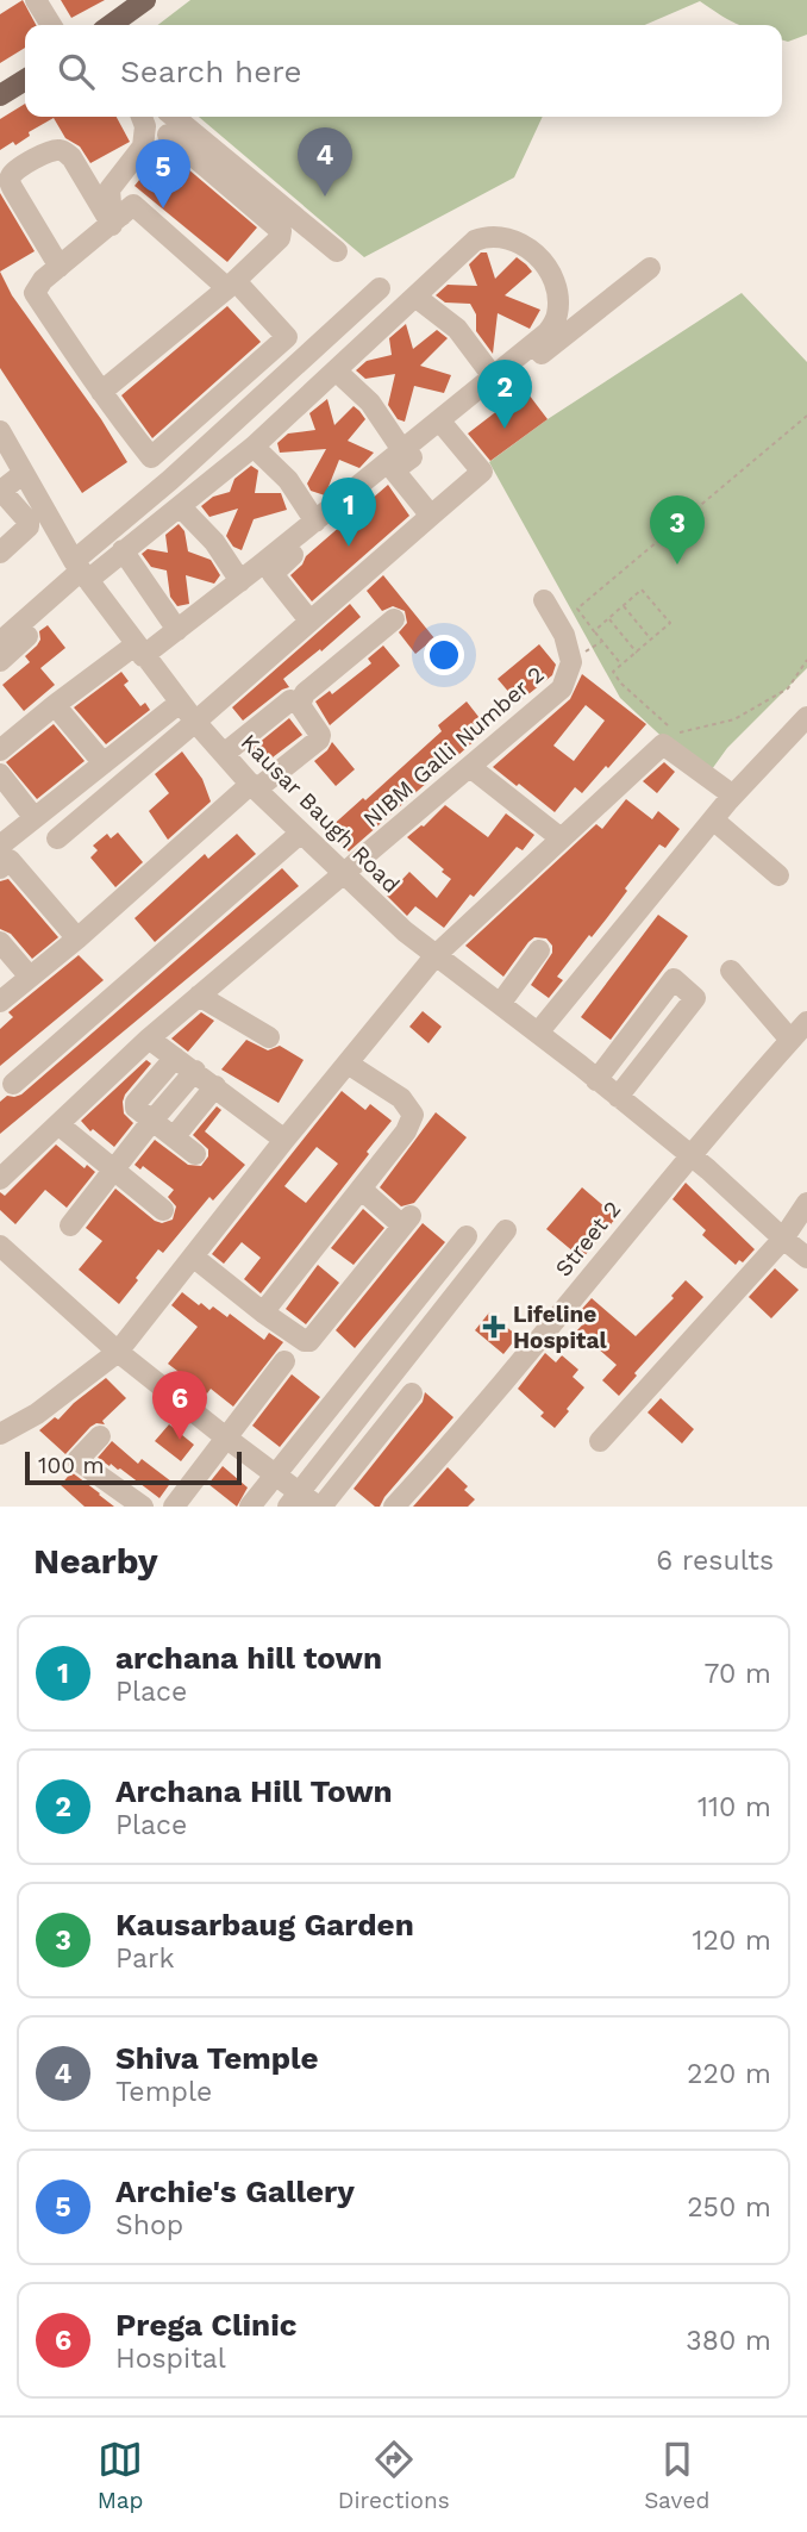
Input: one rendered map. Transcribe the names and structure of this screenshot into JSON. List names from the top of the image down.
{
  "streets": {
    "street": ["NIBM Galli Number 2", "Kausar Baugh Road", "Street 2"]
  },
  "crossings": [
    ["NIBM Galli Number 2", "Kausar Baugh Road"],
    ["Kausar Baugh Road", "Street 2"]
  ],
  "places": {
    "health": ["Lifeline Hospital"]
  },
  "scale_bar": "100 m",
  "page": {
    "search": "Search here",
    "pins": [
      "4",
      "5",
      "2",
      "1",
      "3",
      "6"
    ],
    "scale": "100 m",
    "heading": ["Nearby", "6 results"],
    "list": [
      {
        "mark": "1",
        "name": "archana hill town",
        "note": "Place",
        "value": "70 m"
      },
      {
        "mark": "2",
        "name": "Archana Hill Town",
        "note": "Place",
        "value": "110 m"
      },
      {
        "mark": "3",
        "name": "Kausarbaug Garden",
        "note": "Park",
        "value": "120 m"
      },
      {
        "mark": "4",
        "name": "Shiva Temple",
        "note": "Temple",
        "value": "220 m"
      },
      {
        "mark": "5",
        "name": "Archie's Gallery",
        "note": "Shop",
        "value": "250 m"
      },
      {
        "mark": "6",
        "name": "Prega Clinic",
        "note": "Hospital",
        "value": "380 m"
      }
    ],
    "nav": ["Map", "Directions", "Saved"]
  }
}
